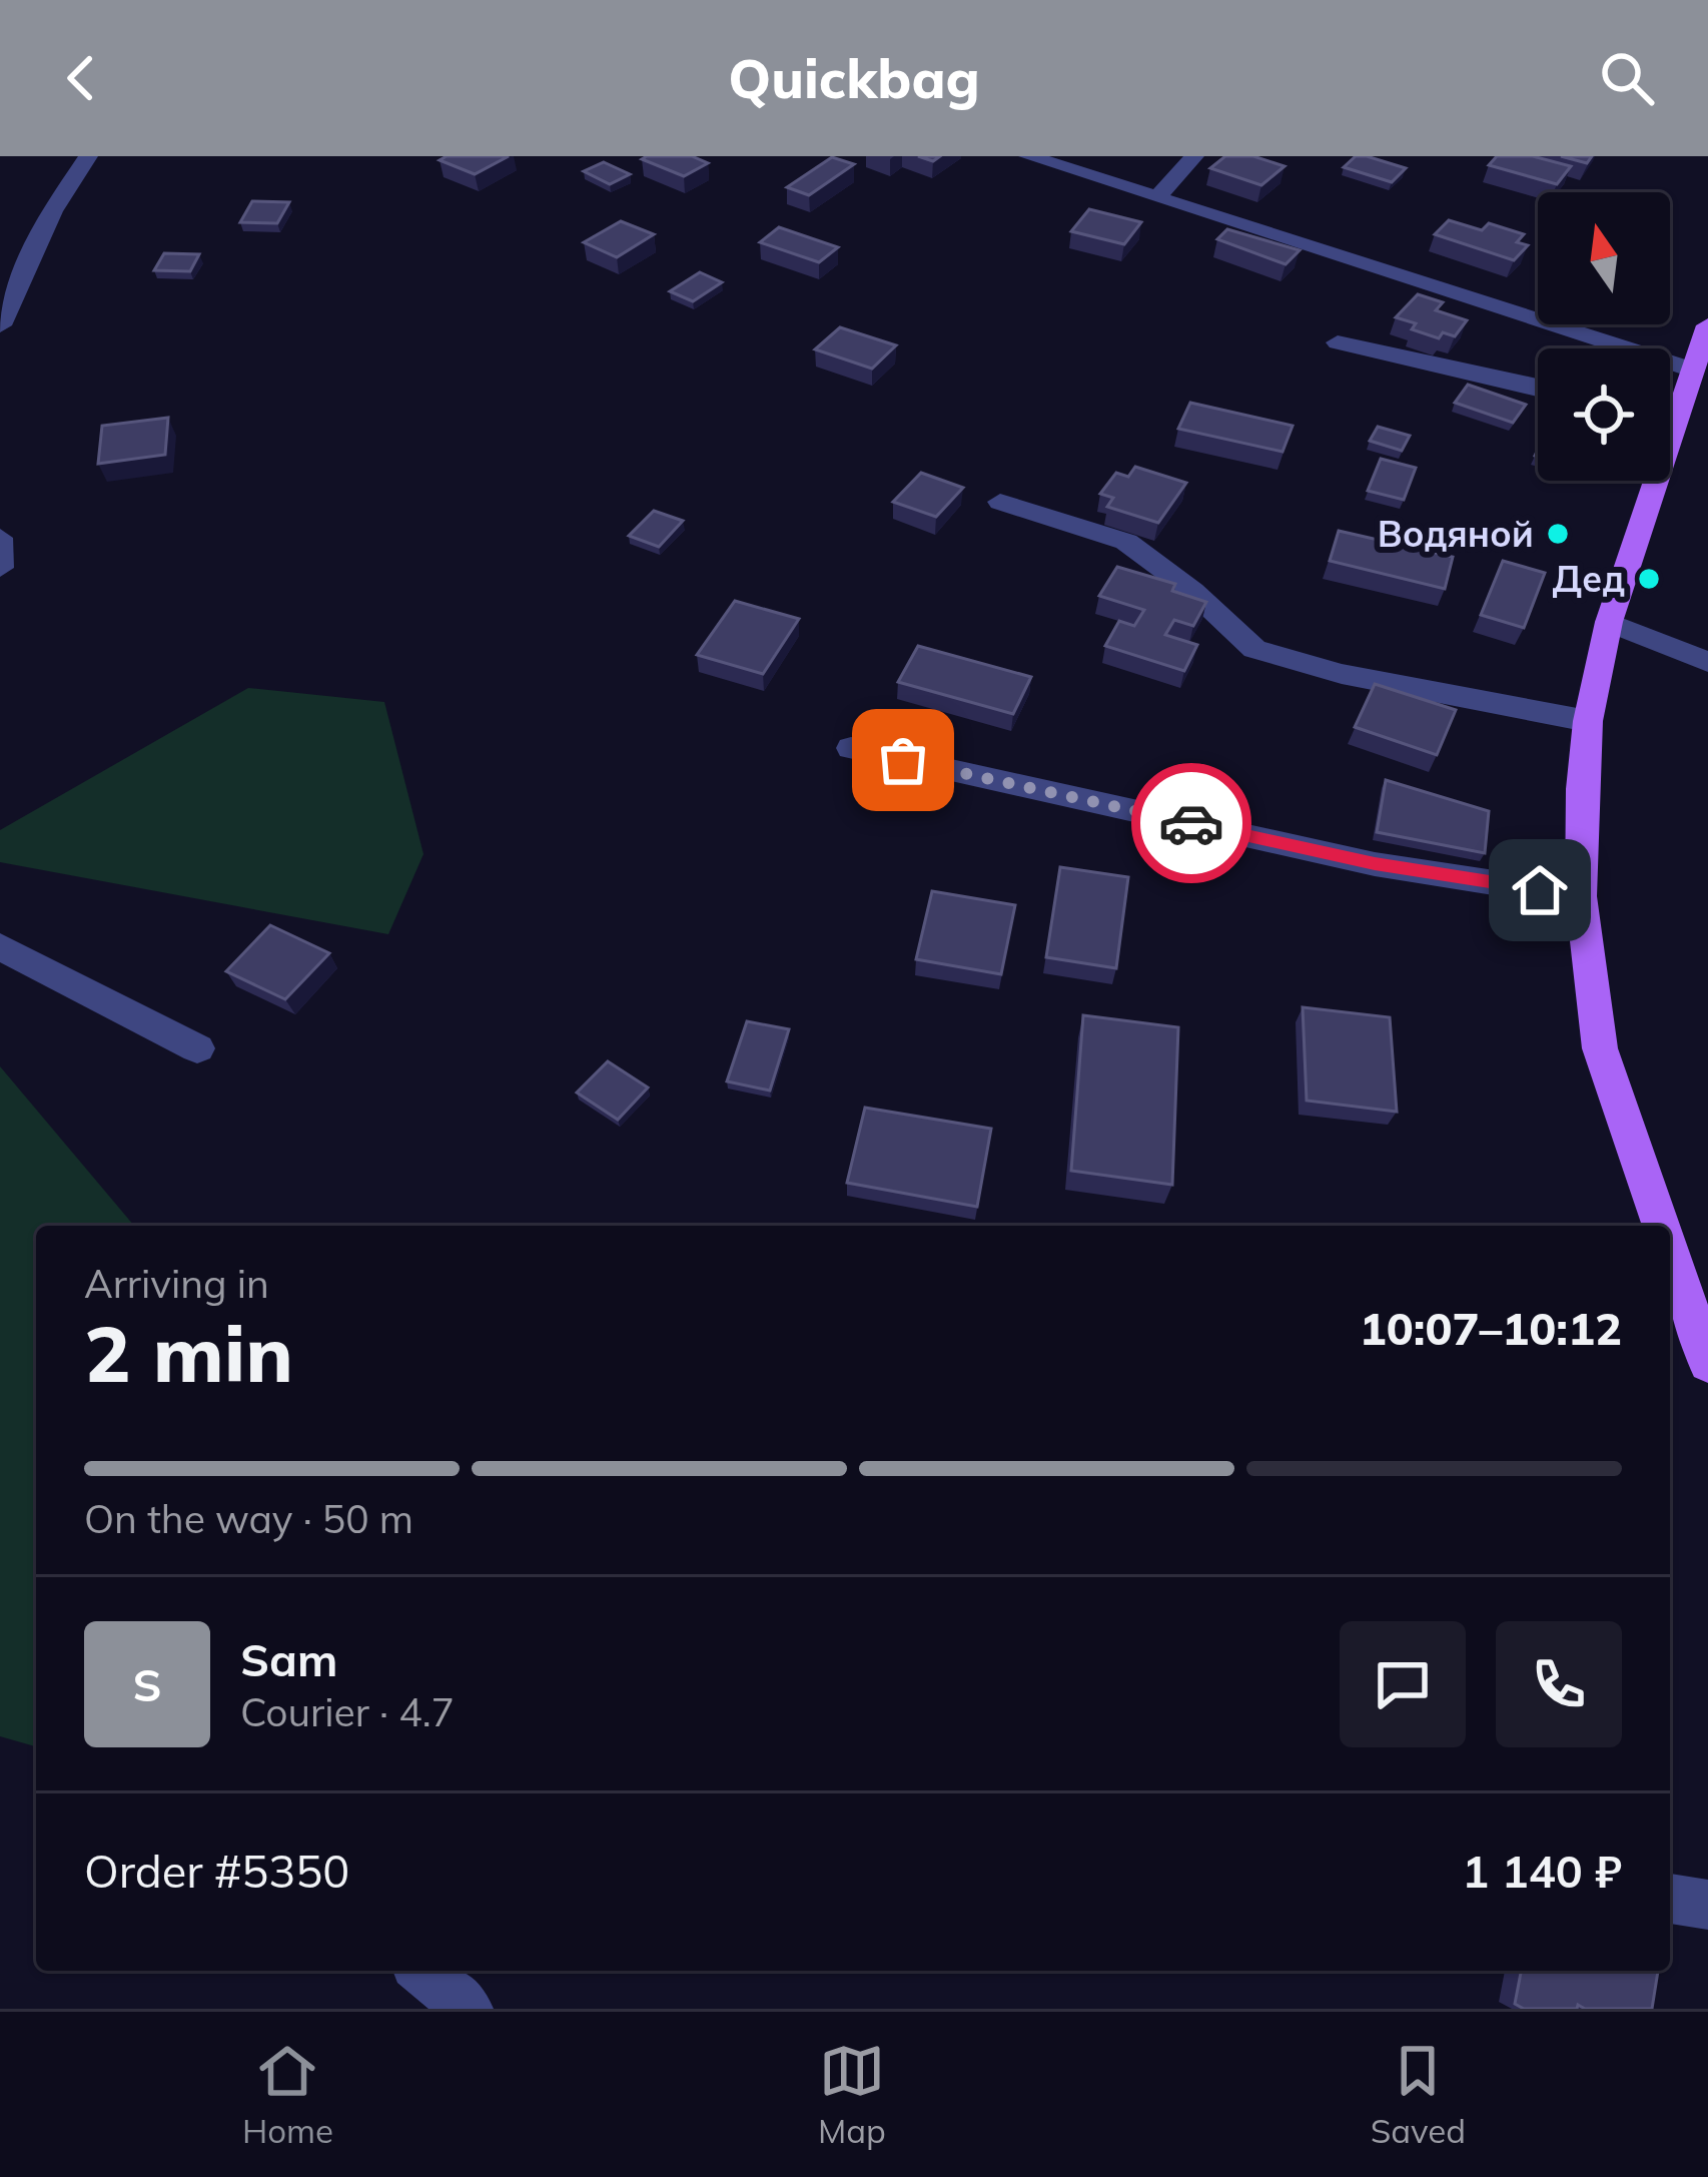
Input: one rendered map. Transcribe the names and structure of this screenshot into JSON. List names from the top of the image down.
{
  "places": ["Водяной", "Дед"],
  "north": "top",
  "page": {
    "header": "Quickbag",
    "heading": ["2 min", "Arriving in", "10:07–10:12"],
    "panel": [
      "Sam",
      "Courier · 4.7",
      "Order #5350",
      "1 140 ₽"
    ],
    "bar": "On the way · 50 m",
    "round": "S",
    "tabs": ["Home", "Map", "Saved"]
  }
}
